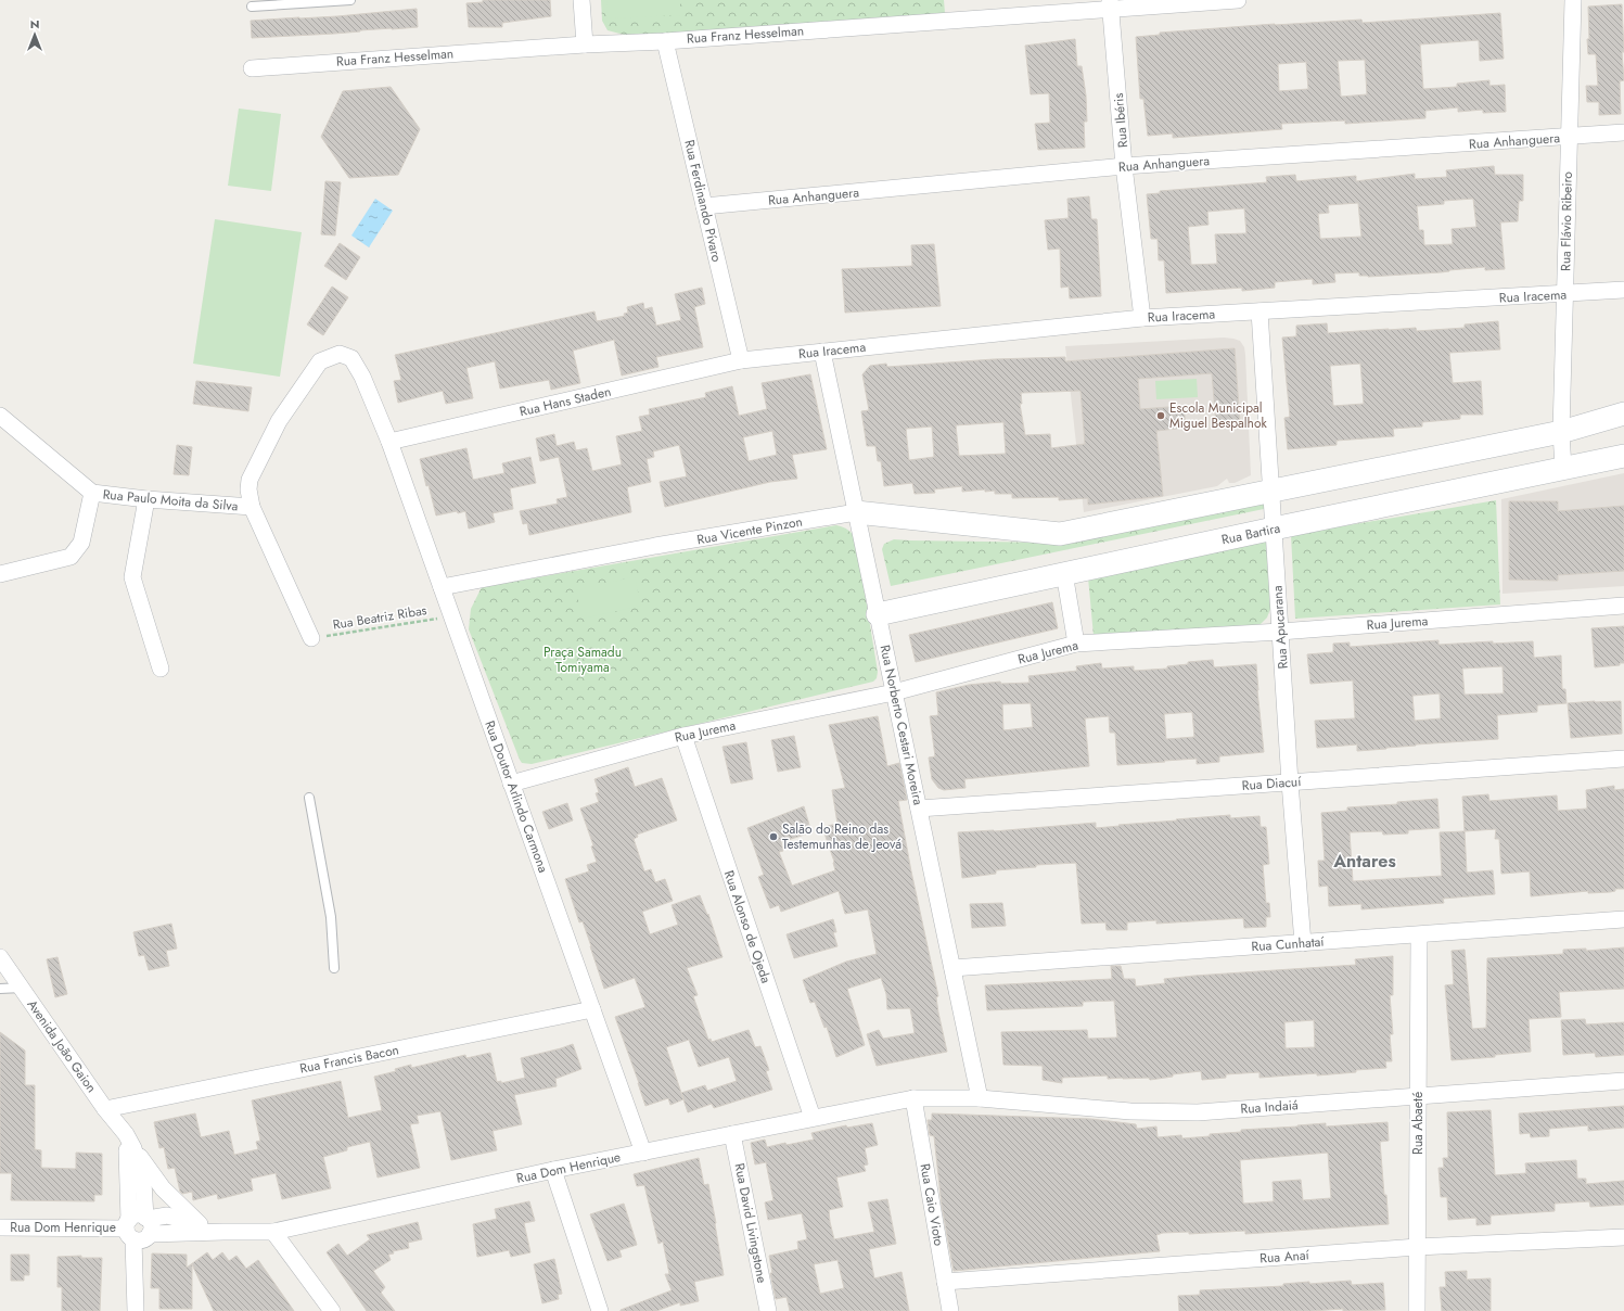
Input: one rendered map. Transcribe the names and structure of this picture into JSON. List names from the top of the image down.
{
  "streets": {
    "street": [
      "Rua Franz Hesselman",
      "Rua Ibéris",
      "Rua Anhanguera",
      "Rua Ferdinando Pívaro",
      "Rua Flávio Ribeiro",
      "Rua Iracema",
      "Rua Hans Staden",
      "Rua Paulo Moita da Silva",
      "Rua Vicente Pinzon",
      "Rua Bartira",
      "Rua Jurema",
      "Rua Apucarana",
      "Rua Norberto Cestari Moreira",
      "Rua Diacuí",
      "Rua Doutor Arlindo Carmona",
      "Rua Alonso de Ojeda",
      "Rua Cunhataí",
      "Avenida João Gaion",
      "Rua Francis Bacon",
      "Rua Indaiá",
      "Rua Abaeté",
      "Rua Dom Henrique",
      "Rua Caio Vioto",
      "Rua David Livingstone",
      "Rua Anaí"
    ],
    "path": ["Rua Beatriz Ribas"]
  },
  "crossings": [
    ["Rua Franz Hesselman", "Rua Ibéris"],
    ["Rua Franz Hesselman", "Rua Ferdinando Pívaro"],
    ["Rua Ibéris", "Rua Anhanguera"],
    ["Rua Ibéris", "Rua Iracema"],
    ["Rua Anhanguera", "Rua Ferdinando Pívaro"],
    ["Rua Anhanguera", "Rua Flávio Ribeiro"],
    ["Rua Ferdinando Pívaro", "Rua Iracema"],
    ["Rua Ferdinando Pívaro", "Rua Hans Staden"],
    ["Rua Flávio Ribeiro", "Rua Iracema"],
    ["Rua Flávio Ribeiro", "Rua Bartira"],
    ["Rua Iracema", "Rua Hans Staden"],
    ["Rua Iracema", "Rua Apucarana"],
    ["Rua Iracema", "Rua Norberto Cestari Moreira"],
    ["Rua Hans Staden", "Rua Doutor Arlindo Carmona"],
    ["Rua Paulo Moita da Silva", "Rua Beatriz Ribas"],
    ["Rua Paulo Moita da Silva", "Rua Doutor Arlindo Carmona"],
    ["Rua Vicente Pinzon", "Rua Apucarana"],
    ["Rua Vicente Pinzon", "Rua Norberto Cestari Moreira"],
    ["Rua Vicente Pinzon", "Rua Doutor Arlindo Carmona"],
    ["Rua Bartira", "Rua Apucarana"],
    ["Rua Bartira", "Rua Norberto Cestari Moreira"],
    ["Rua Beatriz Ribas", "Rua Doutor Arlindo Carmona"],
    ["Rua Jurema", "Rua Apucarana"],
    ["Rua Jurema", "Rua Norberto Cestari Moreira"],
    ["Rua Jurema", "Rua Doutor Arlindo Carmona"],
    ["Rua Jurema", "Rua Alonso de Ojeda"],
    ["Rua Apucarana", "Rua Diacuí"],
    ["Rua Apucarana", "Rua Cunhataí"],
    ["Rua Norberto Cestari Moreira", "Rua Diacuí"],
    ["Rua Norberto Cestari Moreira", "Rua Cunhataí"],
    ["Rua Norberto Cestari Moreira", "Rua Indaiá"],
    ["Rua Doutor Arlindo Carmona", "Rua Francis Bacon"],
    ["Rua Doutor Arlindo Carmona", "Rua Dom Henrique"],
    ["Rua Alonso de Ojeda", "Rua Dom Henrique"],
    ["Rua Cunhataí", "Rua Abaeté"],
    ["Avenida João Gaion", "Rua Francis Bacon"],
    ["Avenida João Gaion", "Rua Dom Henrique"],
    ["Rua Indaiá", "Rua Abaeté"],
    ["Rua Indaiá", "Rua Dom Henrique"],
    ["Rua Indaiá", "Rua Caio Vioto"],
    ["Rua Abaeté", "Rua Anaí"],
    ["Rua Dom Henrique", "Rua Caio Vioto"],
    ["Rua Dom Henrique", "Rua David Livingstone"],
    ["Rua Caio Vioto", "Rua Anaí"]
  ],
  "districts": ["Antares"],
  "parks": ["Praça Samadu Tomiyama"],
  "places": ["Escola Municipal Miguel Bespalhok", "Salão do Reino das Testemunhas de Jeová"],
  "north": "top"
}
